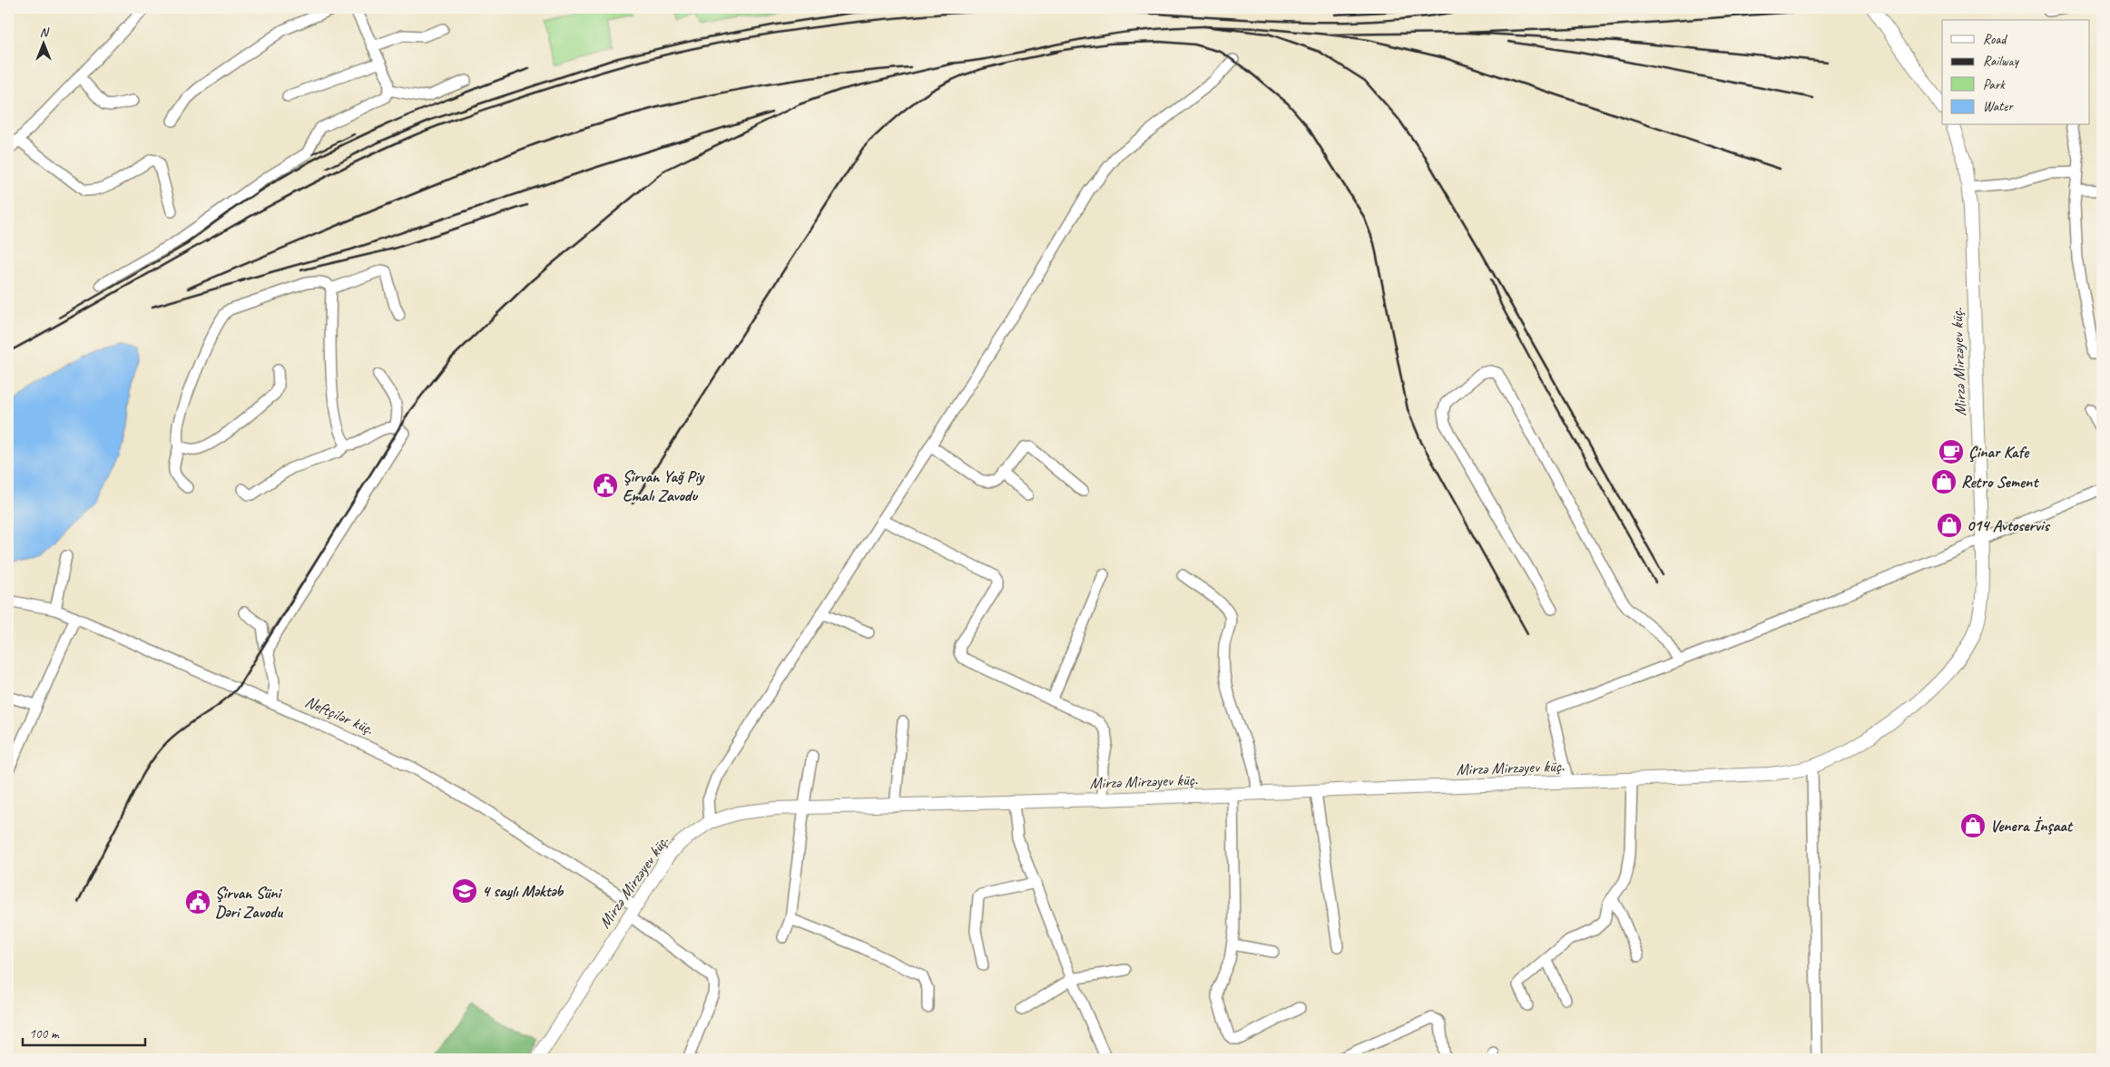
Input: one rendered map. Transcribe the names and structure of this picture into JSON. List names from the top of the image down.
{
  "streets": {
    "main road": ["Mirzə Mirzəyev küç."],
    "street": ["Neftçilər küç."]
  },
  "crossings": [
    ["Mirzə Mirzəyev küç.", "Neftçilər küç."]
  ],
  "places": {
    "cafe": ["Çinar Kafe"],
    "shop": ["Retro Sement", "014 Avtoservis", "Venera İnşaat"],
    "public building": ["Şirvan Yağ Piy Emalı Zavodu", "Şirvan Süni Dəri Zavodu"],
    "school or university": ["4 saylı Məktəb"]
  },
  "legend": [
    "Road",
    "Railway",
    "Park",
    "Water"
  ],
  "scale_bar": "100 m",
  "north": "top"
}
